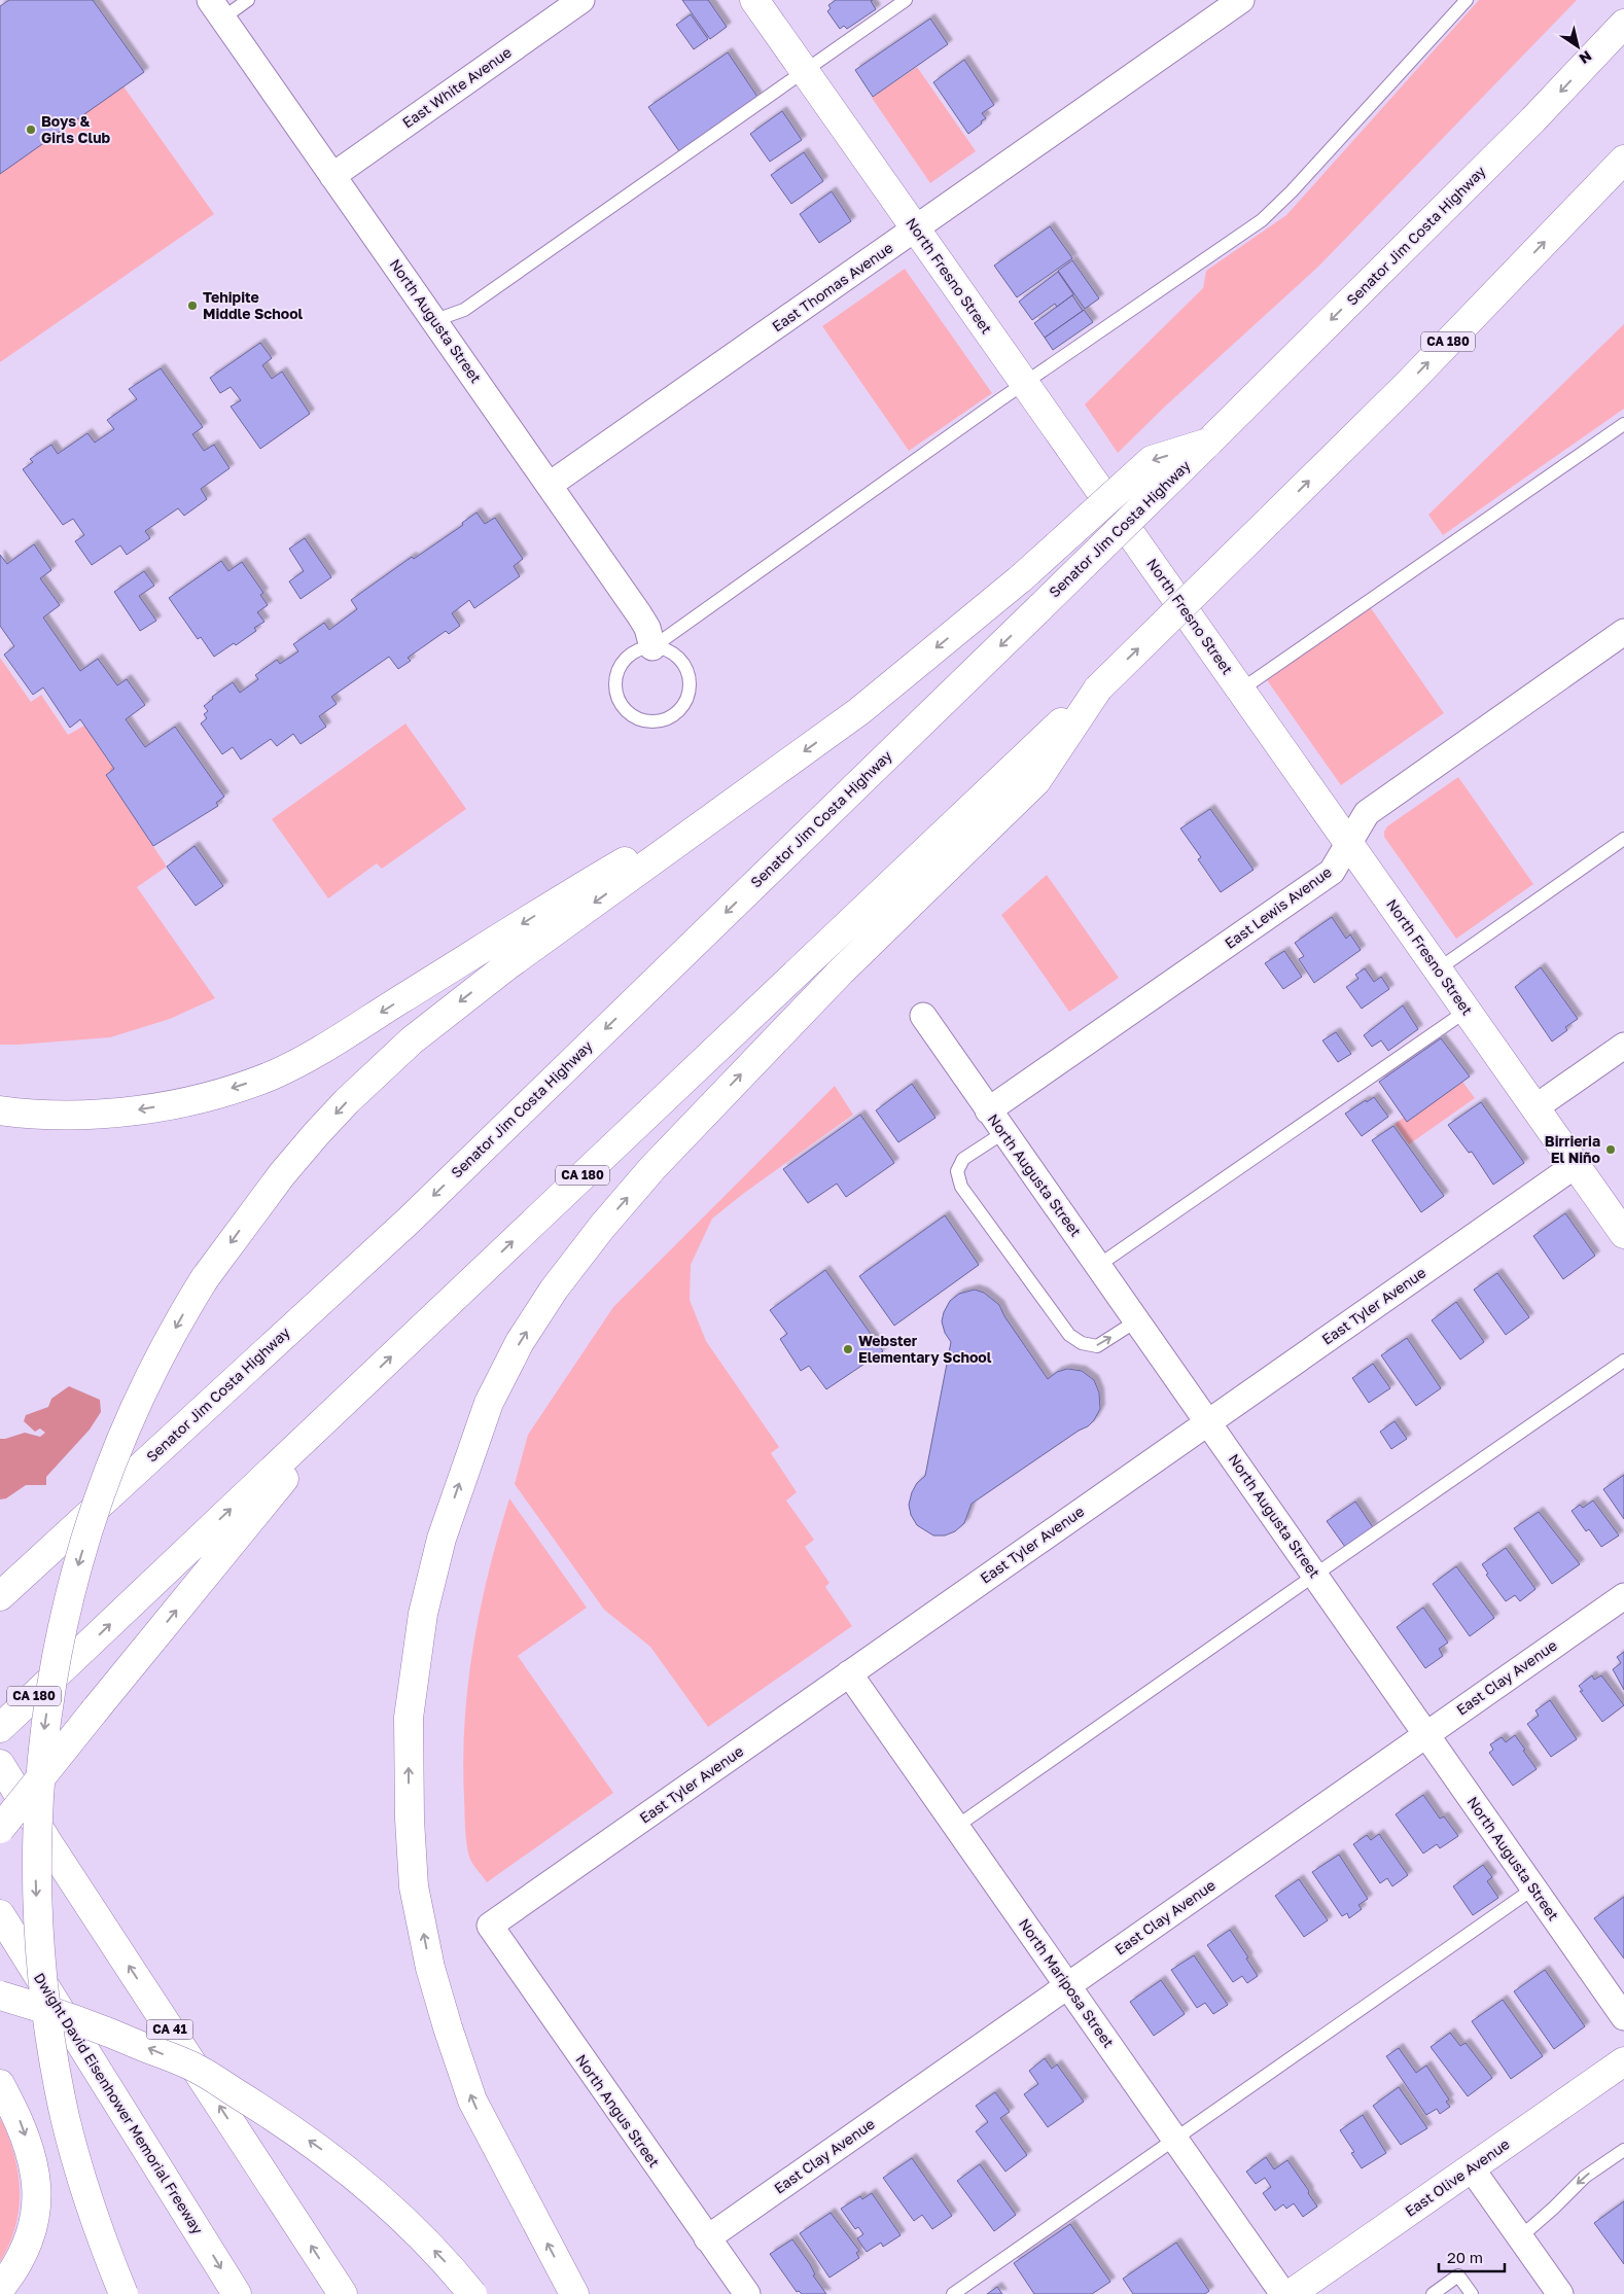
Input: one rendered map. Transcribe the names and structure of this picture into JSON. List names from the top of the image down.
{
  "streets": {
    "main road": [
      "Senator Jim Costa Highway",
      "North Fresno Street",
      "CA 180",
      "CA 41",
      "Dwight David Eisenhower Memorial Freeway",
      "East Olive Avenue"
    ],
    "street": [
      "East White Avenue",
      "East Thomas Avenue",
      "North Augusta Street",
      "East Lewis Avenue",
      "East Tyler Avenue",
      "East Clay Avenue",
      "North Mariposa Street",
      "North Angus Street"
    ]
  },
  "crossings": [
    ["East White Avenue", "North Augusta Street"],
    ["North Fresno Street", "East Thomas Avenue"],
    ["North Fresno Street", "East Lewis Avenue"],
    ["North Fresno Street", "East Tyler Avenue"],
    ["East Thomas Avenue", "North Augusta Street"],
    ["North Augusta Street", "East Lewis Avenue"],
    ["North Augusta Street", "East Tyler Avenue"],
    ["North Augusta Street", "East Clay Avenue"],
    ["East Tyler Avenue", "North Mariposa Street"],
    ["East Tyler Avenue", "North Angus Street"],
    ["East Clay Avenue", "North Mariposa Street"],
    ["East Clay Avenue", "North Angus Street"]
  ],
  "places": [
    "Boys & Girls Club",
    "Tehipite Middle School",
    "Birrieria El Niño",
    "Webster Elementary School"
  ],
  "scale_bar": "20 m",
  "north": "bottom right"
}
